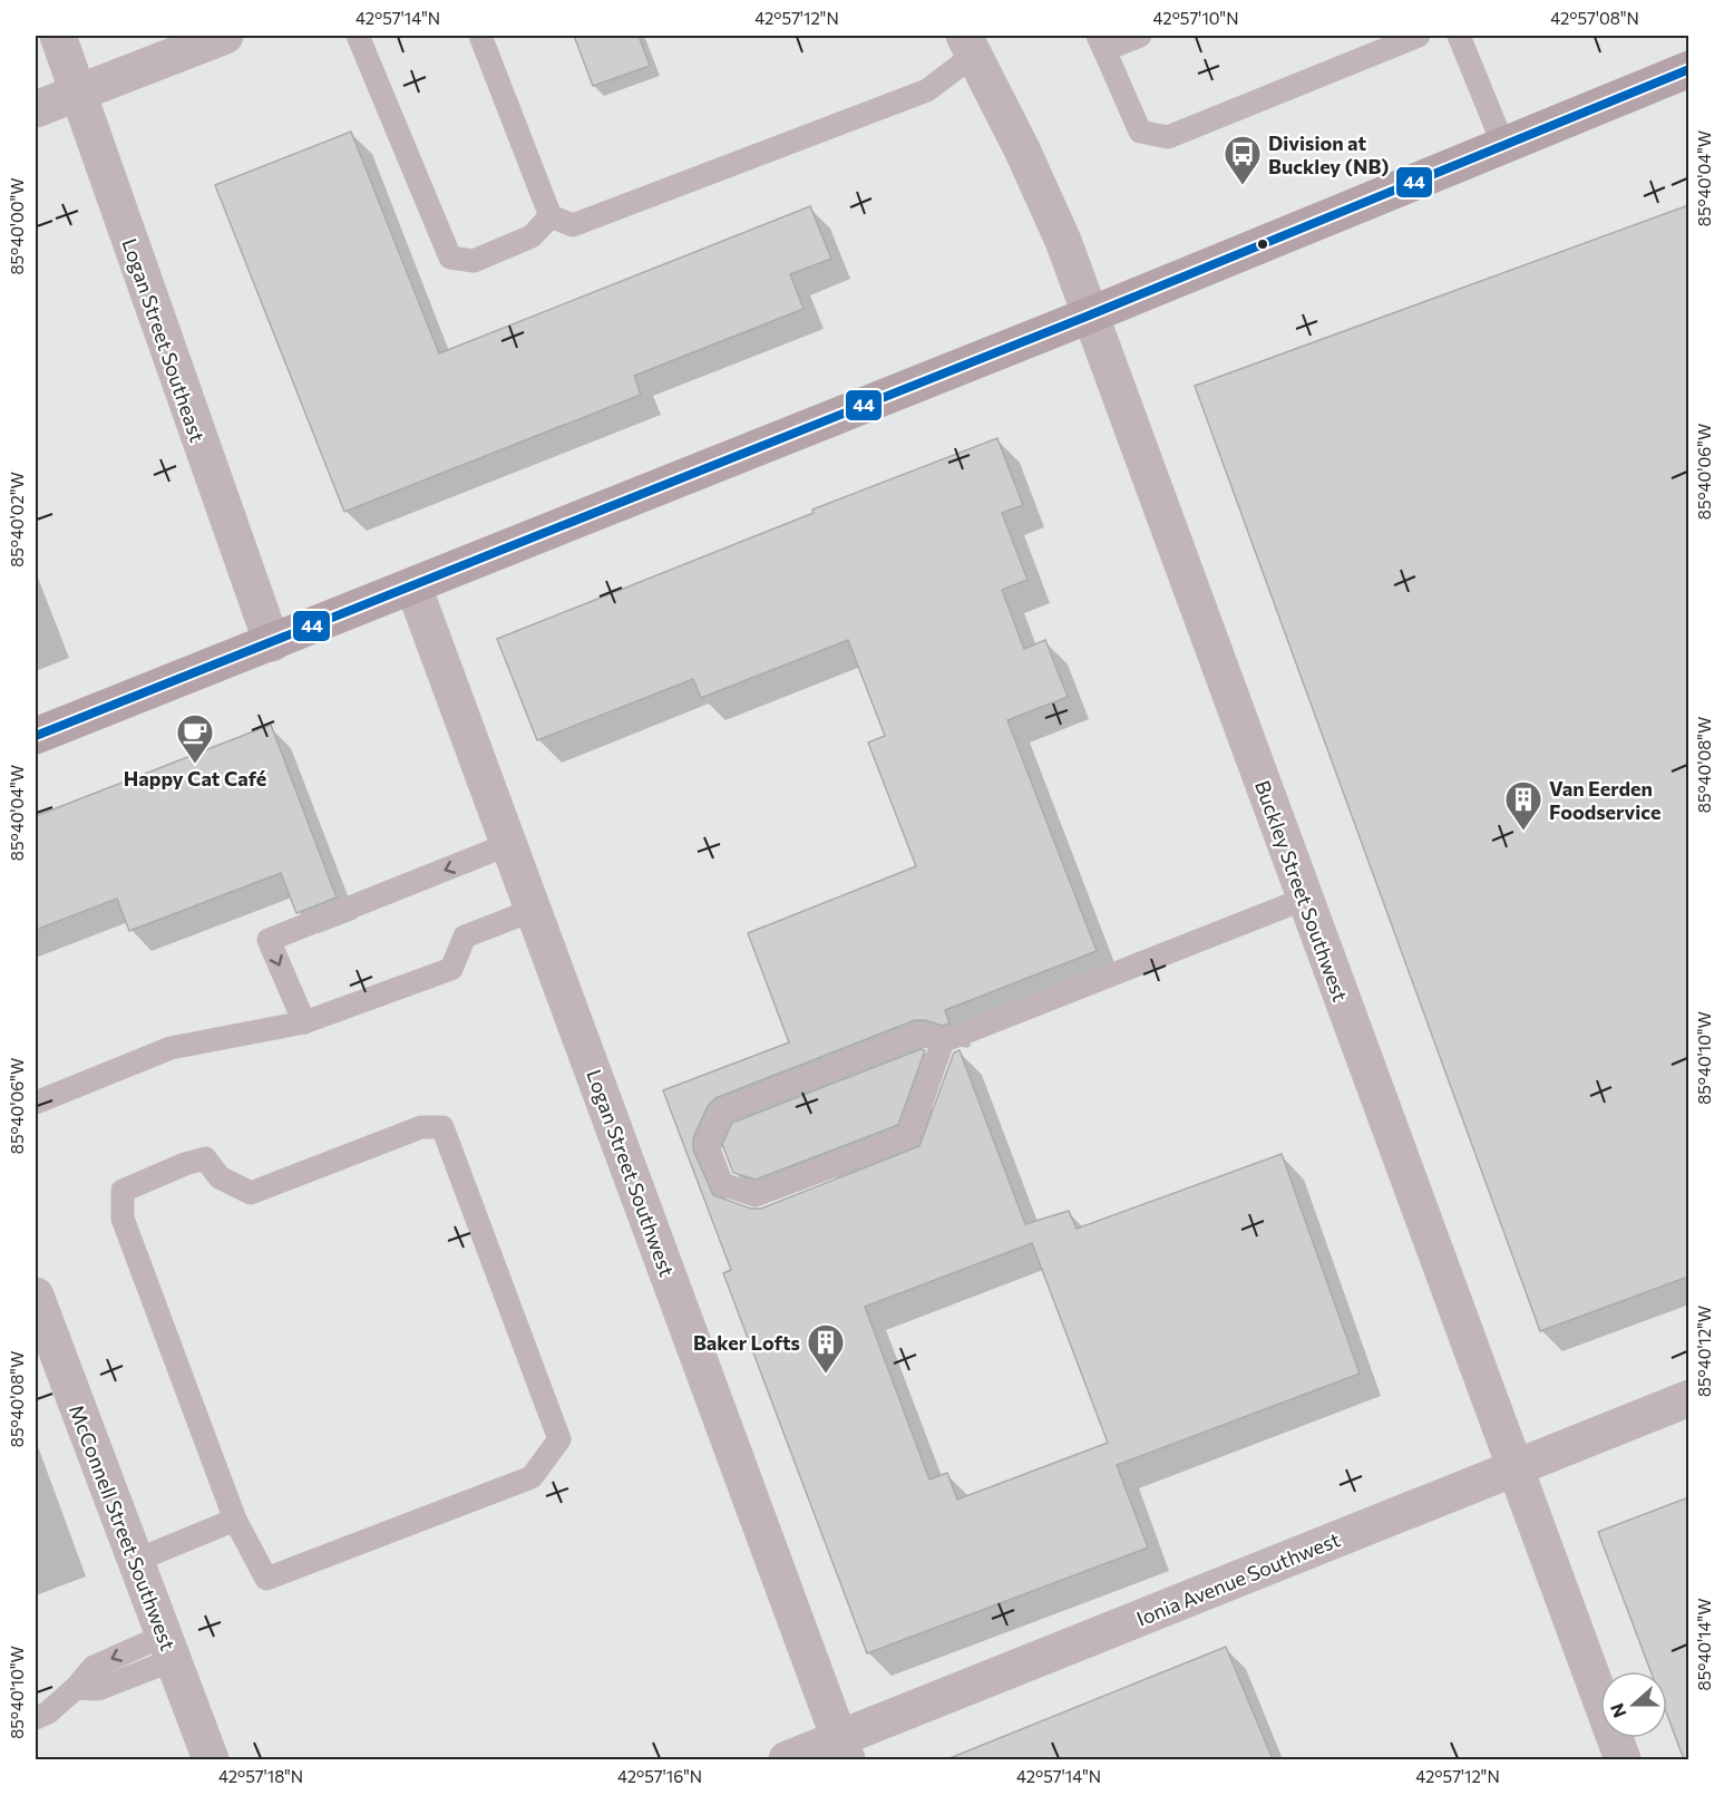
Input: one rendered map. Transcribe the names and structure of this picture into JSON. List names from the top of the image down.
{
  "streets": {
    "street": [
      "Logan Street Southeast",
      "Buckley Street Southwest",
      "Logan Street Southwest",
      "McConnell Street Southwest",
      "Ionia Avenue Southwest"
    ]
  },
  "crossings": [
    ["Buckley Street Southwest", "Ionia Avenue Southwest"],
    ["Logan Street Southwest", "Ionia Avenue Southwest"]
  ],
  "places": {
    "bus stop": ["Division at Buckley (NB)"],
    "cafe": ["Happy Cat Café"],
    "building": ["Van Eerden Foodservice", "Baker Lofts"]
  },
  "lines": ["transit line 44"],
  "north": "left",
  "coordinates": [
    "42°57'14\"N",
    "42°57'12\"N",
    "42°57'10\"N",
    "42°57'08\"N",
    "85°40'04\"W",
    "85°40'00\"W",
    "85°40'06\"W",
    "85°40'02\"W",
    "85°40'08\"W",
    "85°40'10\"W",
    "85°40'12\"W",
    "85°40'14\"W",
    "42°57'18\"N",
    "42°57'16\"N"
  ]
}
